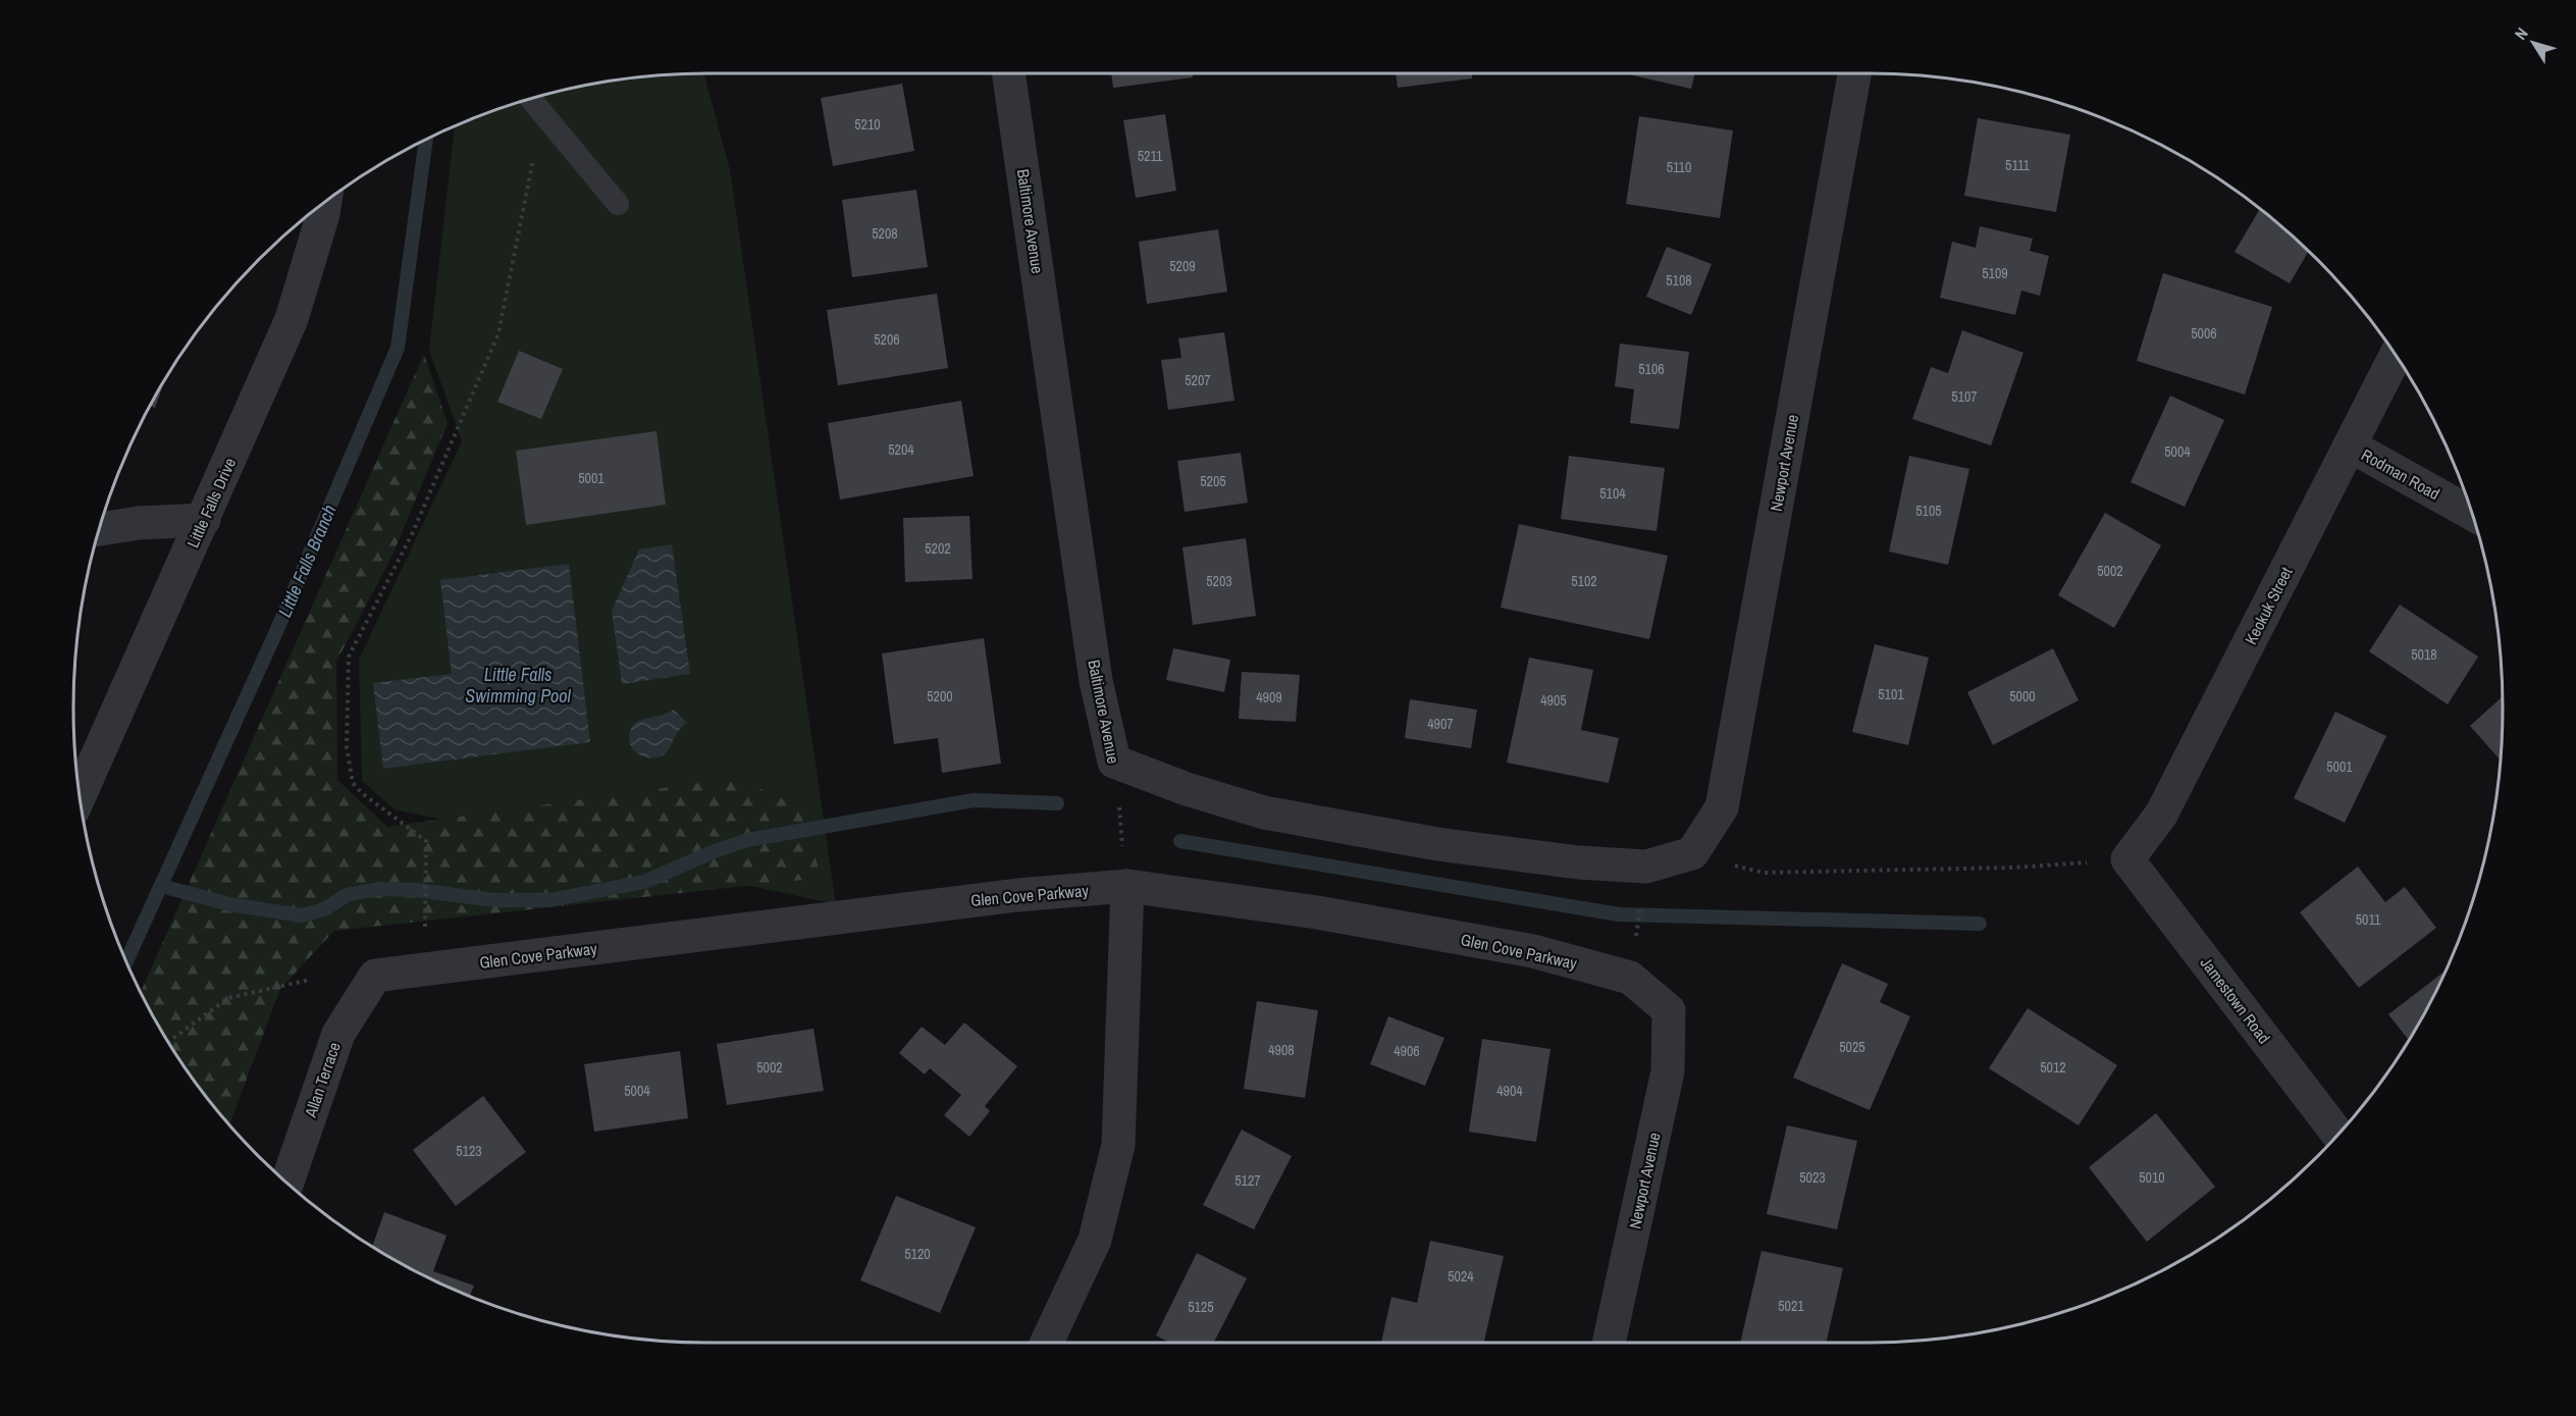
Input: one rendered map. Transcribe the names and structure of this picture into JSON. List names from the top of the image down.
{
  "streets": {
    "street": [
      "Baltimore Avenue",
      "Newport Avenue",
      "Rodman Road",
      "Little Falls Drive",
      "Keokuk Street",
      "Glen Cove Parkway",
      "Jamestown Road",
      "Allan Terrace"
    ]
  },
  "crossings": [
    ["Baltimore Avenue", "Glen Cove Parkway"],
    ["Newport Avenue", "Glen Cove Parkway"],
    ["Rodman Road", "Keokuk Street"],
    ["Keokuk Street", "Jamestown Road"],
    ["Glen Cove Parkway", "Allan Terrace"]
  ],
  "water": ["Little Falls Branch", "Little Falls Swimming Pool"],
  "house_numbers": [
    "5210",
    "5211",
    "5111",
    "5110",
    "5208",
    "5209",
    "5109",
    "5108",
    "5006",
    "5206",
    "5106",
    "5207",
    "5107",
    "5204",
    "5004",
    "5001",
    "5205",
    "5104",
    "5105",
    "5202",
    "5002",
    "5203",
    "5102",
    "5018",
    "5101",
    "5200",
    "5000",
    "4909",
    "4905",
    "4907",
    "5001",
    "5011",
    "5025",
    "4908",
    "4906",
    "5002",
    "5012",
    "5004",
    "4904",
    "5123",
    "5023",
    "5010",
    "5127",
    "5120",
    "5024",
    "5021",
    "5125"
  ],
  "north": "top left"
}
